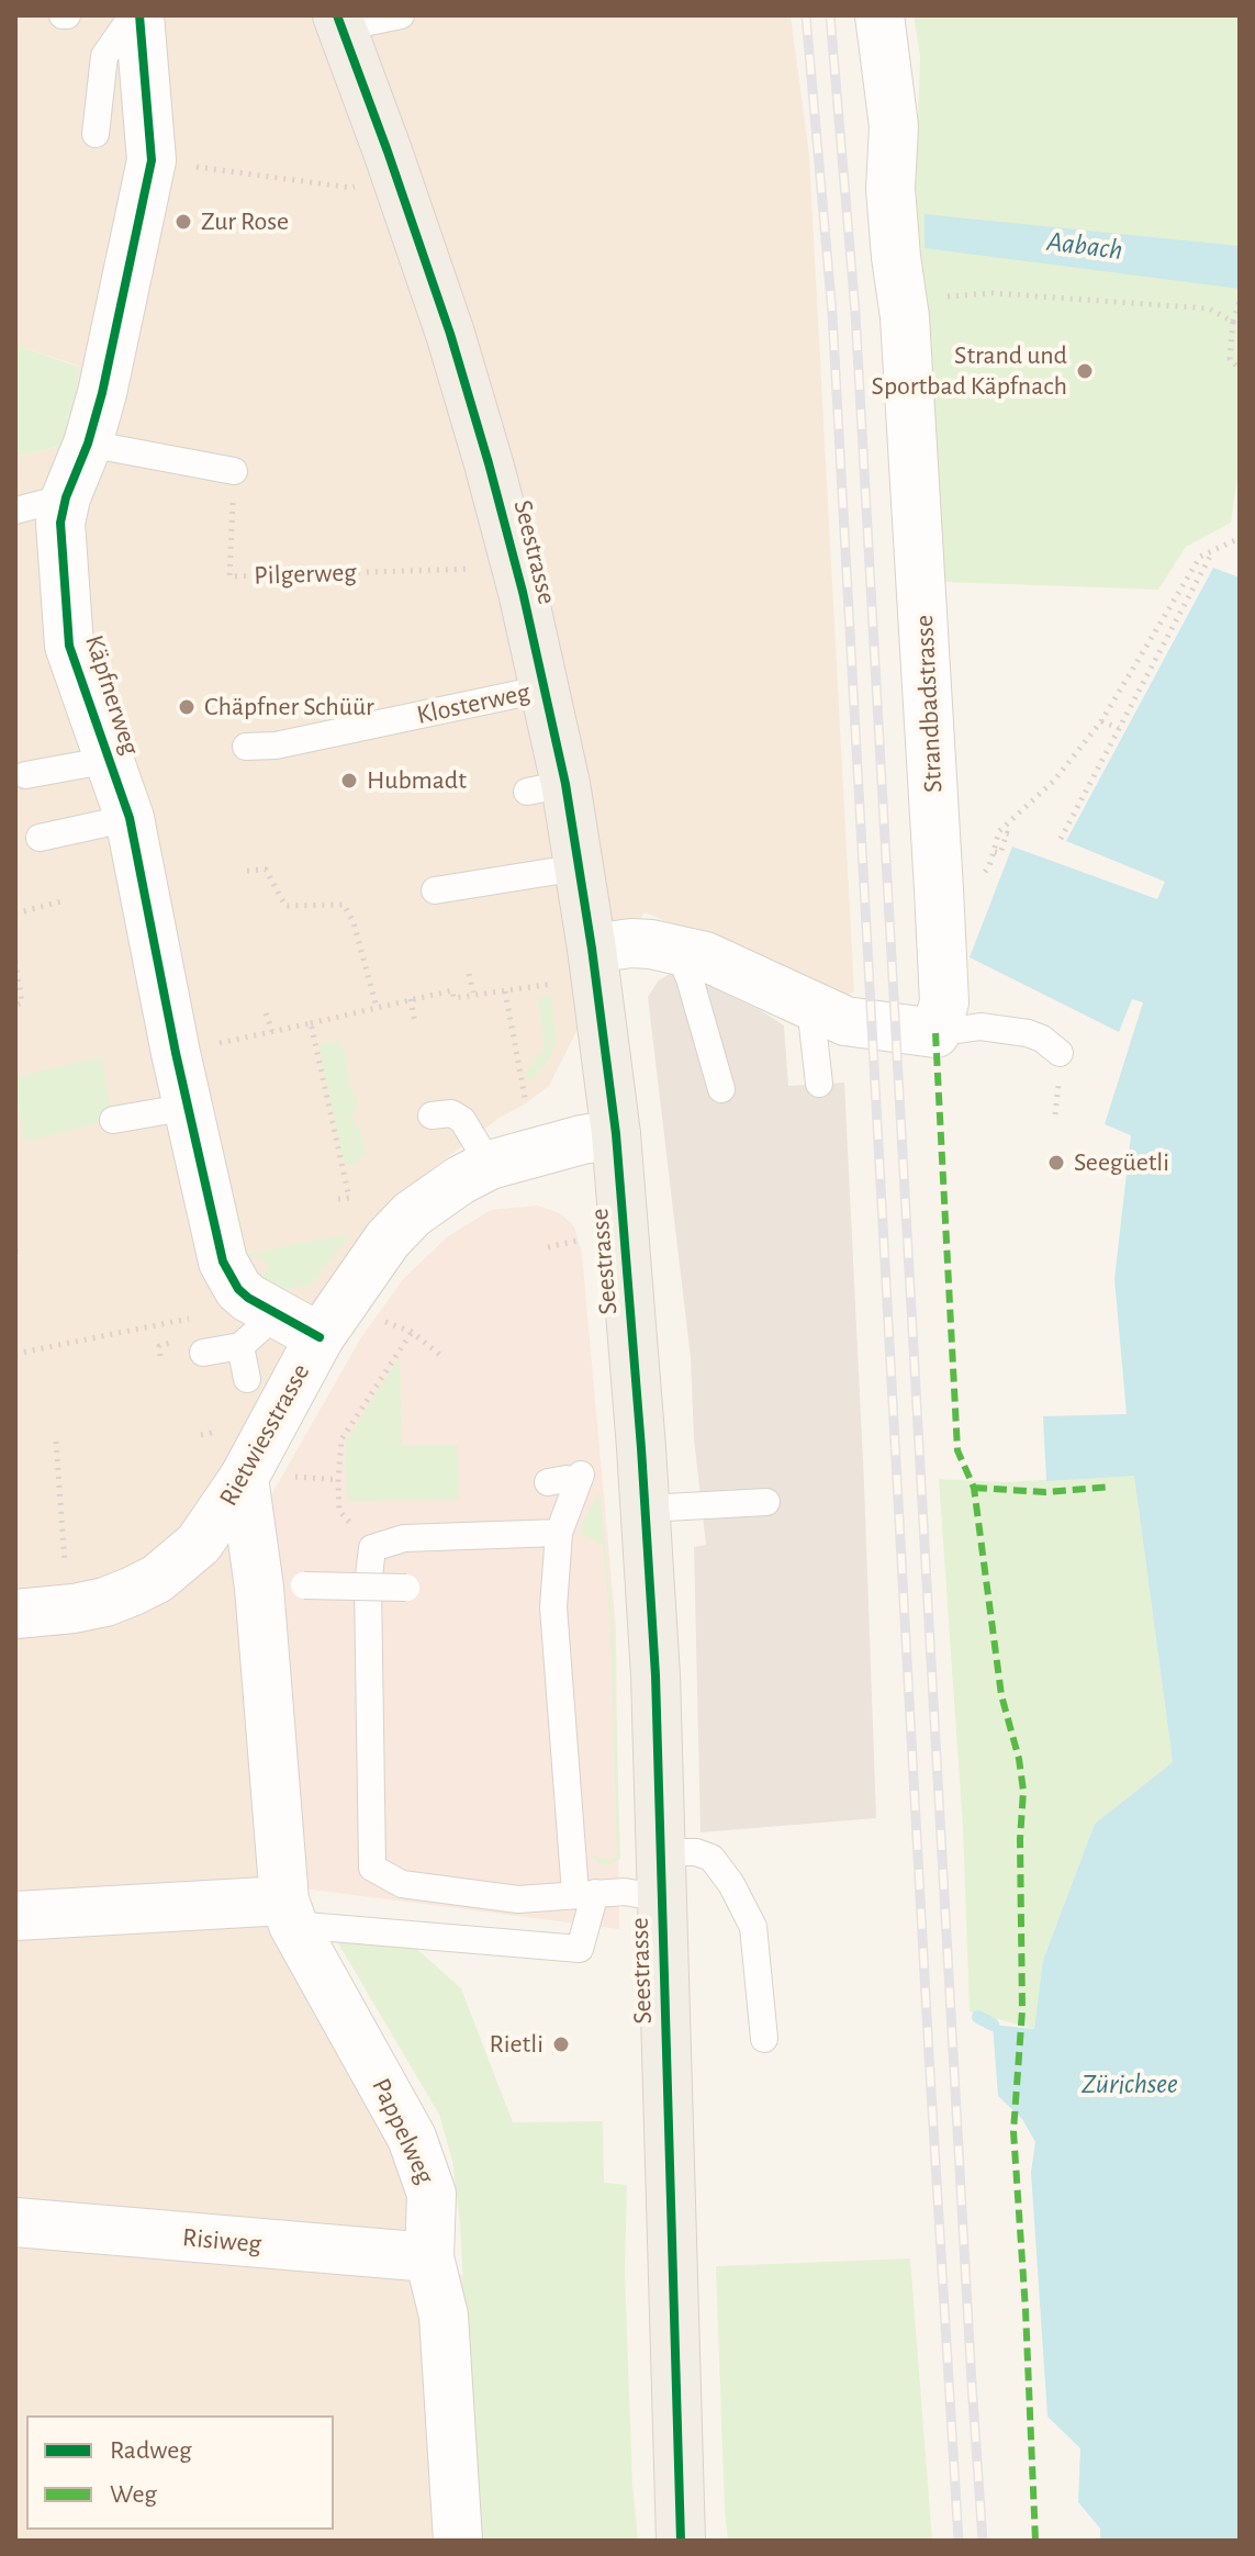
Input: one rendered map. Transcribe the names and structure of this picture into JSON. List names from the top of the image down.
{
  "streets": {
    "main road": ["Seestrasse"],
    "street": [
      "Käpfnerweg",
      "Strandbadstrasse",
      "Rietwiesstrasse",
      "Pappelweg",
      "Risiweg"
    ],
    "lane": ["Klosterweg"],
    "path": ["Pilgerweg"]
  },
  "crossings": [
    ["Seestrasse", "Klosterweg"],
    ["Seestrasse", "Rietwiesstrasse"],
    ["Käpfnerweg", "Rietwiesstrasse"],
    ["Rietwiesstrasse", "Pappelweg"],
    ["Pappelweg", "Risiweg"]
  ],
  "water": ["Aabach", "Zürichsee"],
  "places": [
    "Zur Rose",
    "Strand und Sportbad Käpfnach",
    "Chäpfner Schüür",
    "Hubmadt",
    "Seegüetli",
    "Rietli"
  ],
  "legend": ["Radweg", "Weg"]
}
